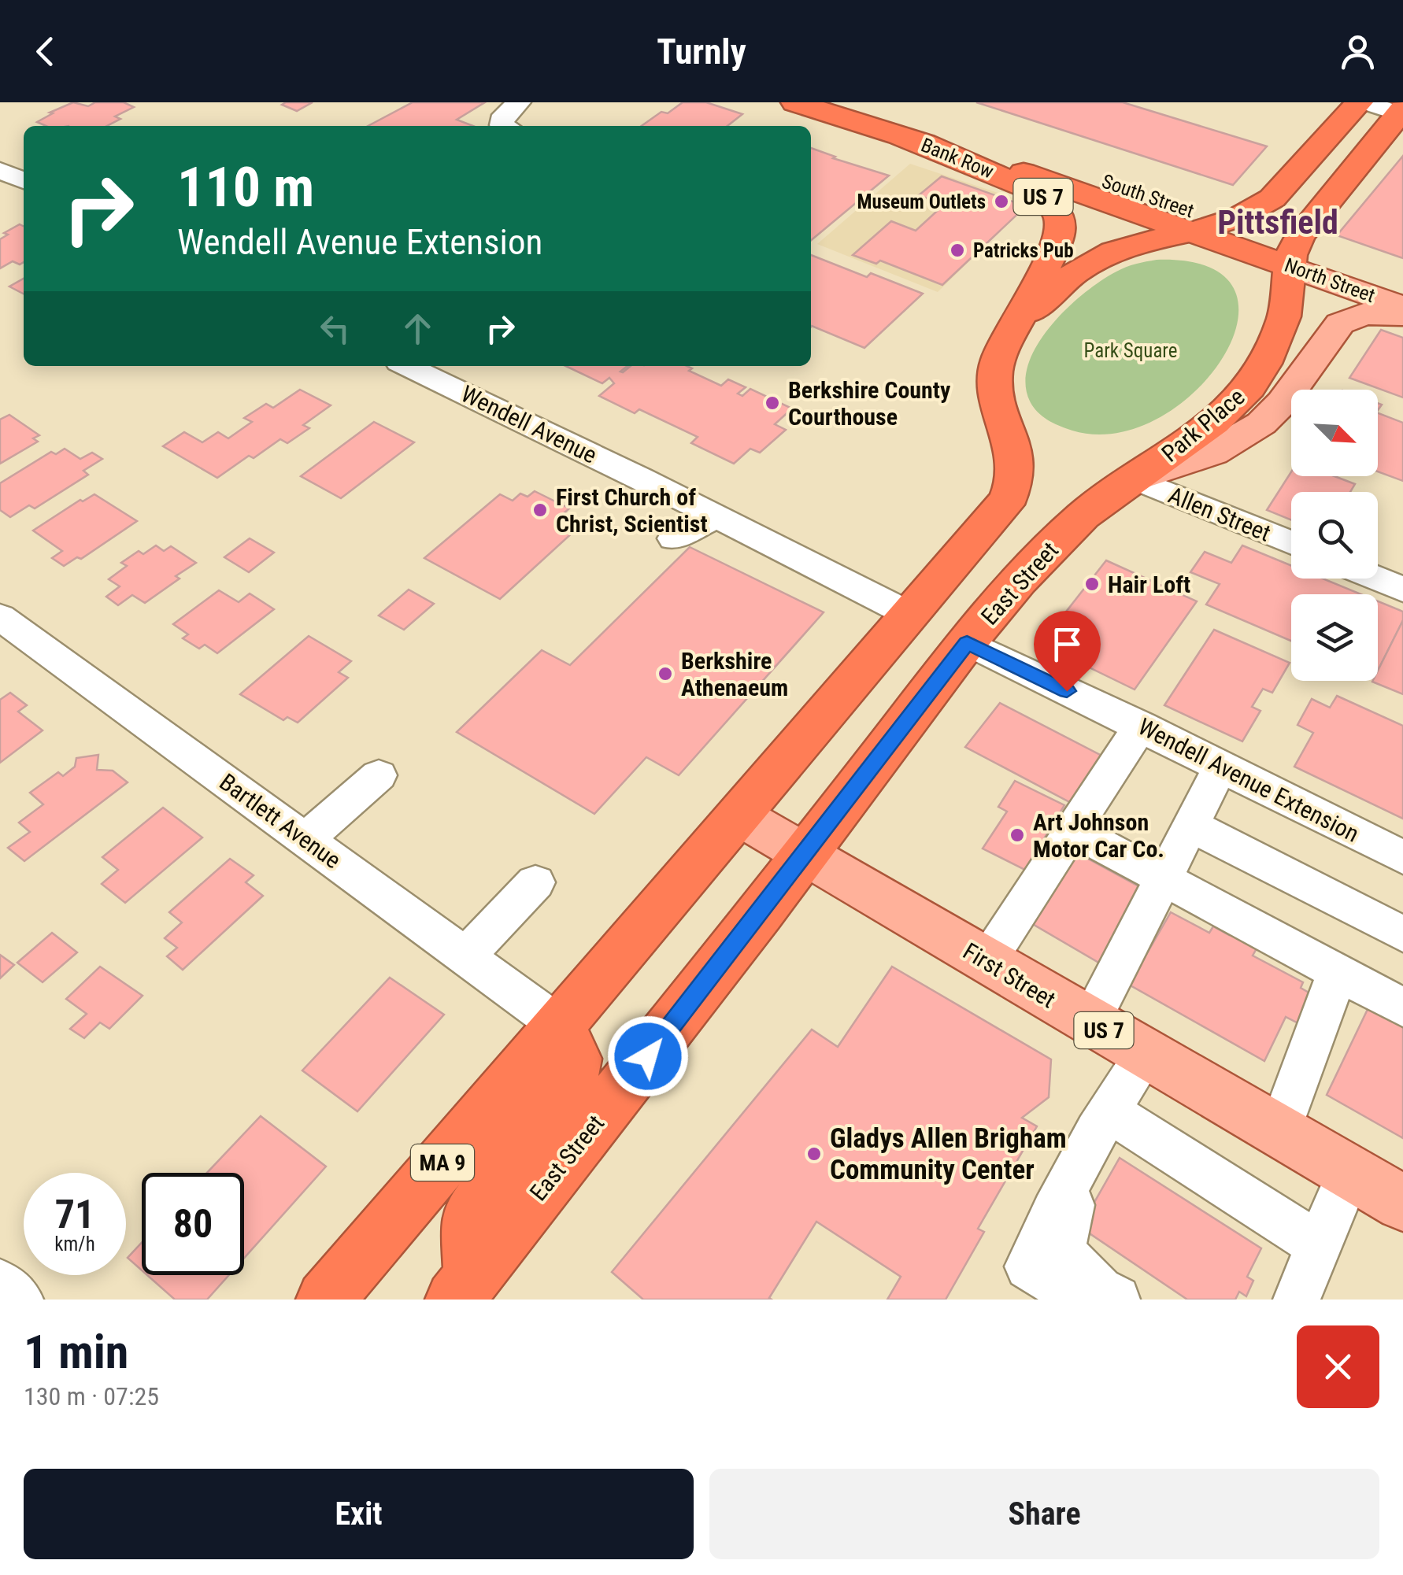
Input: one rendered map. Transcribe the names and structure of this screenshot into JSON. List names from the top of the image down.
{
  "streets": {
    "highway": [
      "Bank Row",
      "South Street",
      "US 7",
      "Park Place",
      "East Street",
      "MA 9"
    ],
    "main road": ["North Street", "First Street"],
    "street": [
      "Wendell Avenue",
      "Allen Street",
      "Wendell Avenue Extension",
      "Bartlett Avenue"
    ]
  },
  "crossings": [
    ["Bank Row", "South Street"],
    ["Bank Row", "US 7"],
    ["Bank Row", "Wendell Avenue"],
    ["Bank Row", "Park Place"],
    ["South Street", "North Street"],
    ["South Street", "Park Place"],
    ["US 7", "Wendell Avenue"],
    ["US 7", "First Street"],
    ["US 7", "MA 9"],
    ["North Street", "Park Place"],
    ["Park Place", "Allen Street"],
    ["Park Place", "East Street"],
    ["Allen Street", "East Street"],
    ["East Street", "Wendell Avenue Extension"],
    ["East Street", "First Street"],
    ["Bartlett Avenue", "MA 9"],
    ["First Street", "MA 9"]
  ],
  "districts": ["Pittsfield"],
  "parks": ["Park Square"],
  "places": [
    "Museum Outlets",
    "Patricks Pub",
    "Berkshire County Courthouse",
    "First Church of Christ, Scientist",
    "Hair Loft",
    "Berkshire Athenaeum",
    "Art Johnson Motor Car Co.",
    "Gladys Allen Brigham Community Center"
  ],
  "north": "bottom right",
  "page": {
    "header": "Turnly",
    "turn": ["110 m", "Wendell Avenue Extension"],
    "speed": "71 km/h",
    "limit": "80",
    "heading": ["1 min", "130 m · 07:25"],
    "buttons": ["Exit", "Share"]
  }
}
